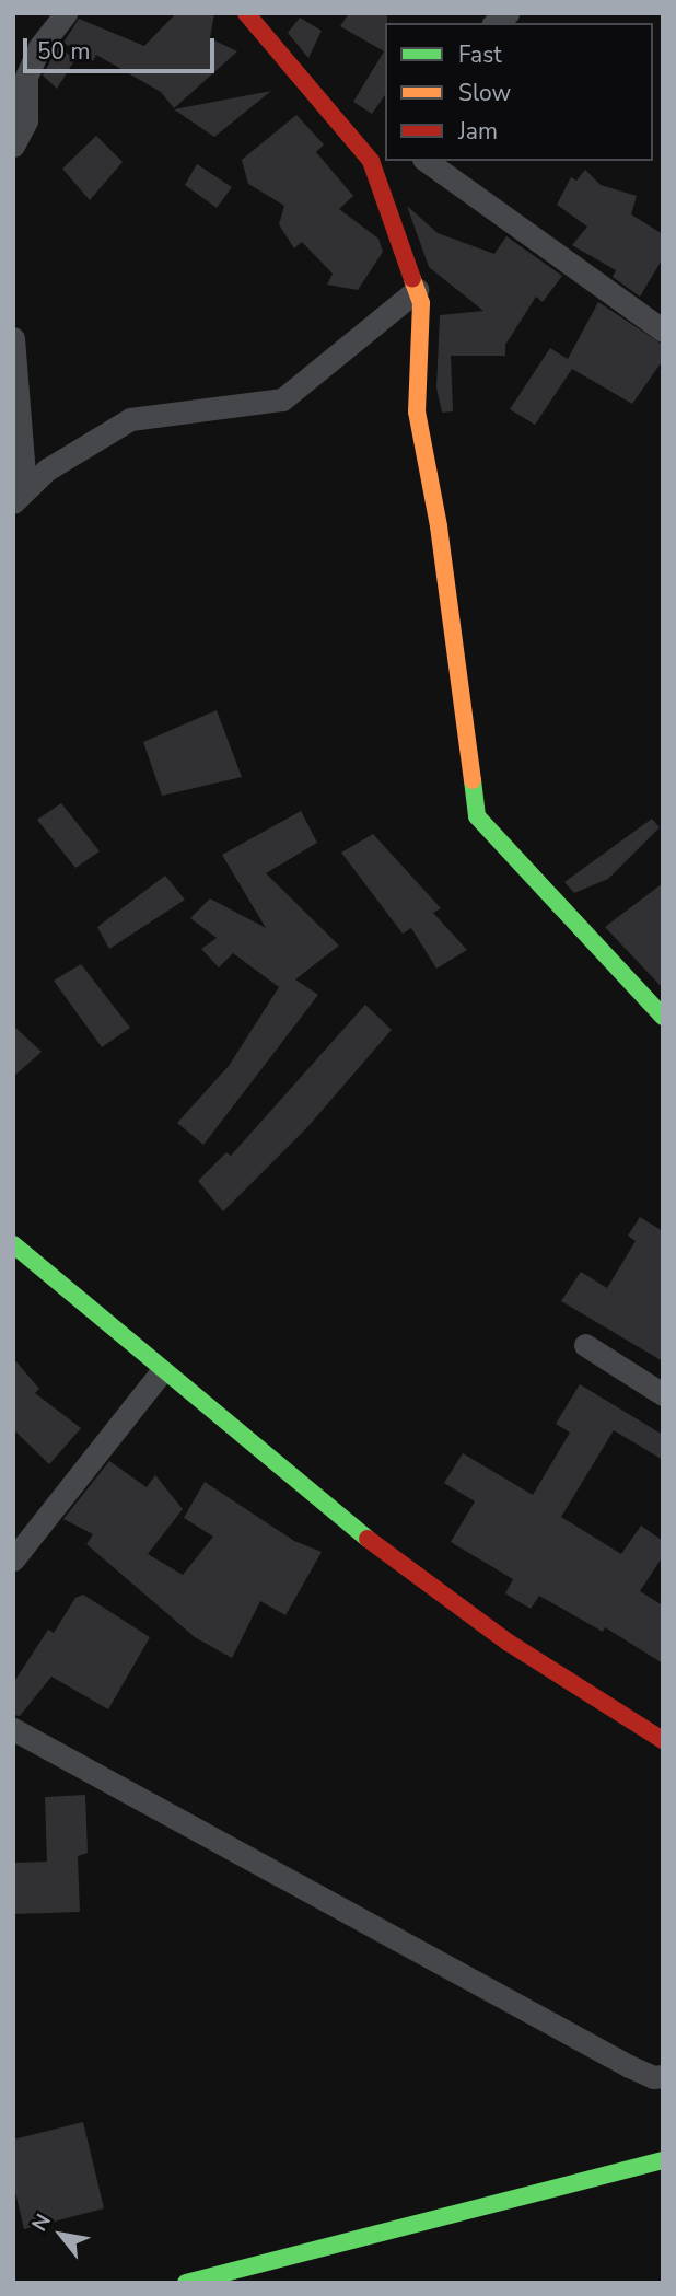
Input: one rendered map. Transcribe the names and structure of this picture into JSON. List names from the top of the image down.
{
  "legend": ["Fast", "Slow", "Jam"],
  "scale_bar": "50 m",
  "north": "top left"
}
